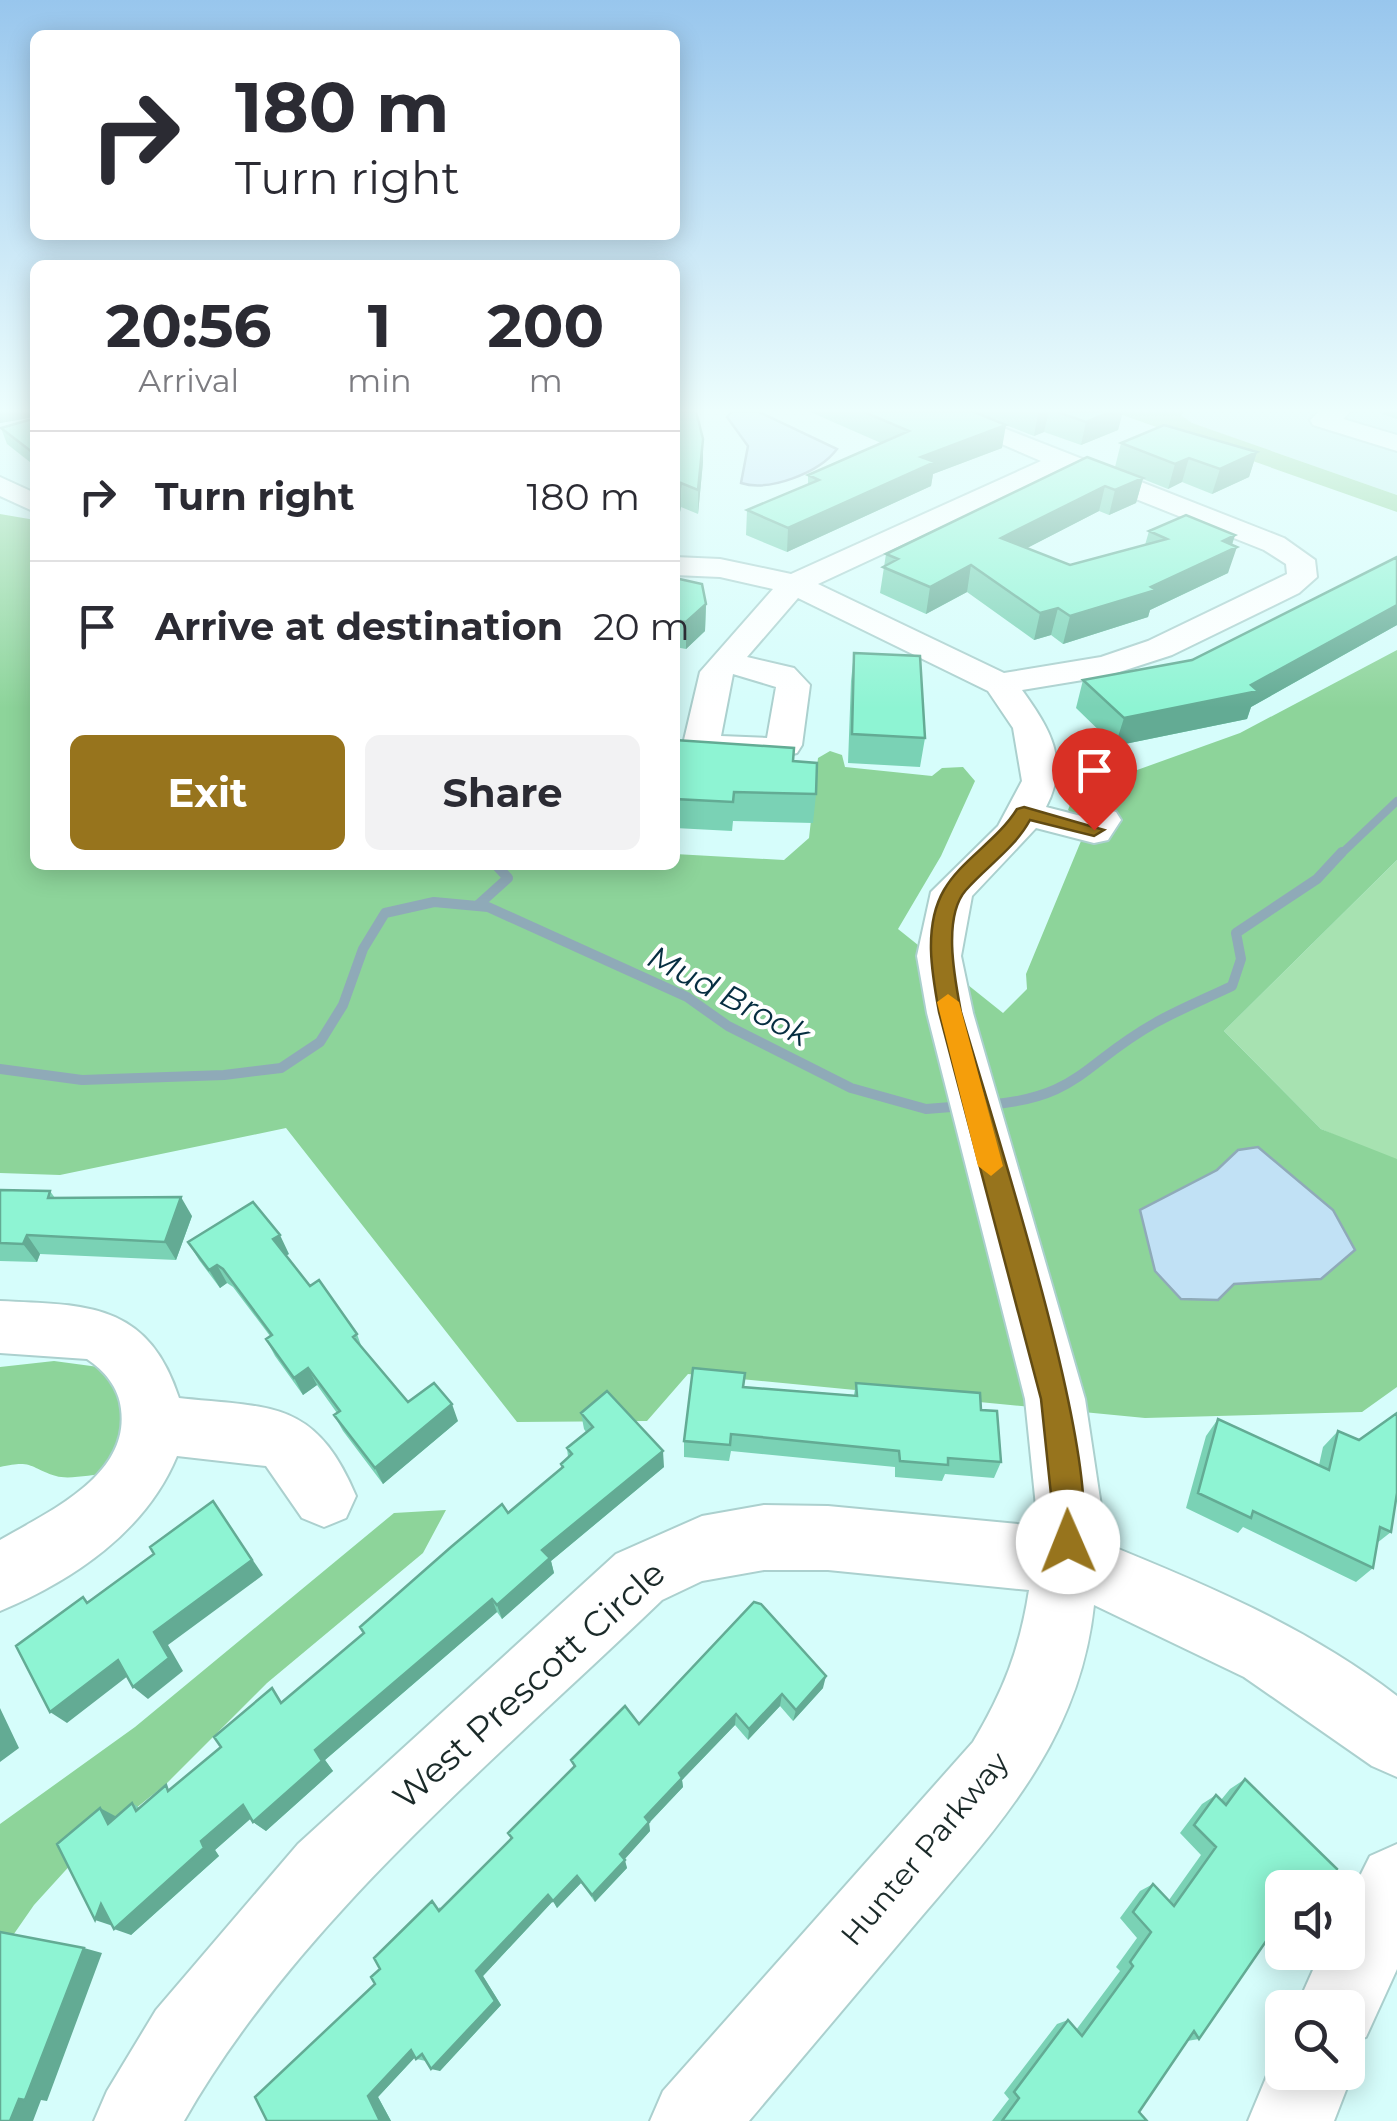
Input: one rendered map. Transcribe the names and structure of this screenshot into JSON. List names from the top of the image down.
{
  "streets": {
    "street": ["West Prescott Circle", "Hunter Parkway"]
  },
  "crossings": [
    ["West Prescott Circle", "Hunter Parkway"]
  ],
  "water": ["Mud Brook"],
  "page": {
    "turn": ["180 m", "Turn right"],
    "eta": [
      "20:56",
      "Arrival",
      "1",
      "min",
      "200",
      "m"
    ],
    "list": [
      {
        "name": "Turn right",
        "value": "180 m"
      },
      {
        "name": "Arrive at destination",
        "value": "20 m"
      }
    ],
    "buttons": ["Exit", "Share"]
  }
}
